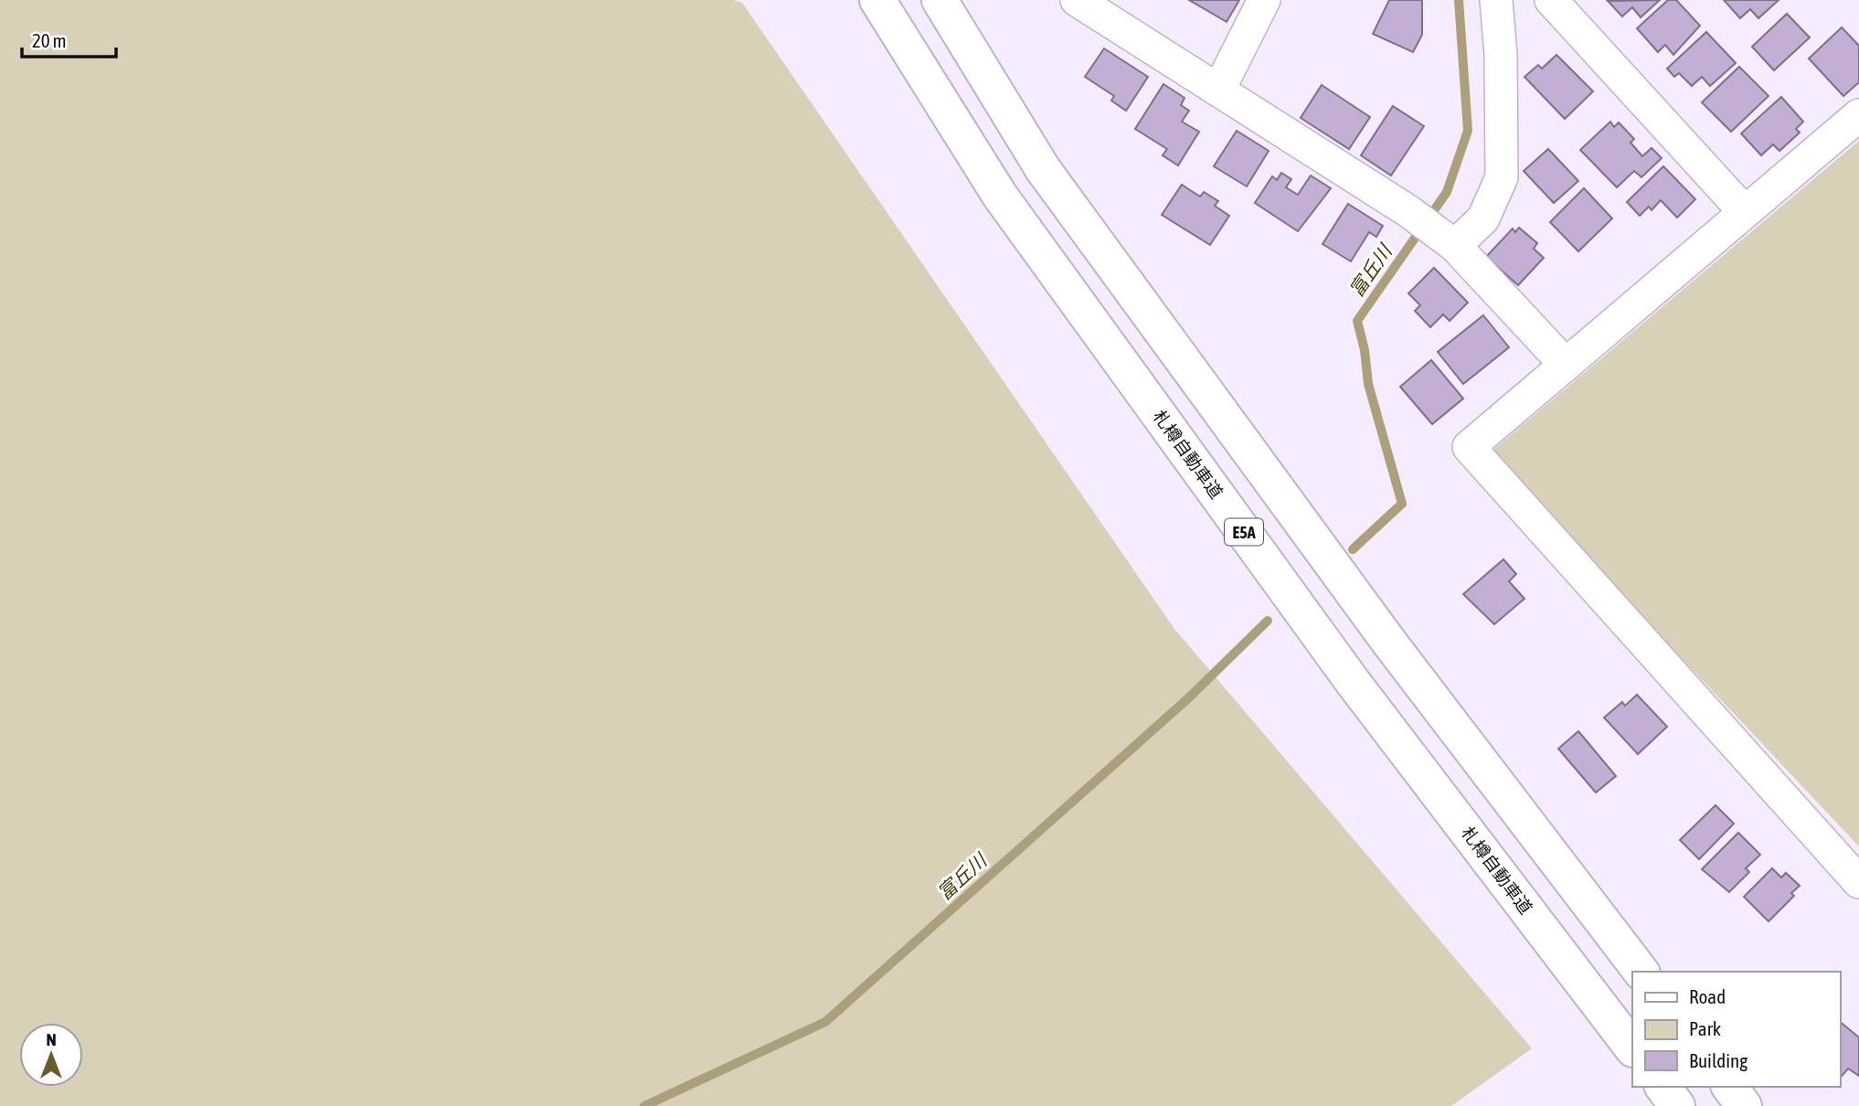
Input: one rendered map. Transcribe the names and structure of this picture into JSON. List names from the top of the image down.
{
  "streets": {
    "highway": ["札樽自動車道", "E5A"]
  },
  "water": ["富丘川"],
  "legend": ["Road", "Park", "Building"],
  "scale_bar": "20 m",
  "north": "top"
}
